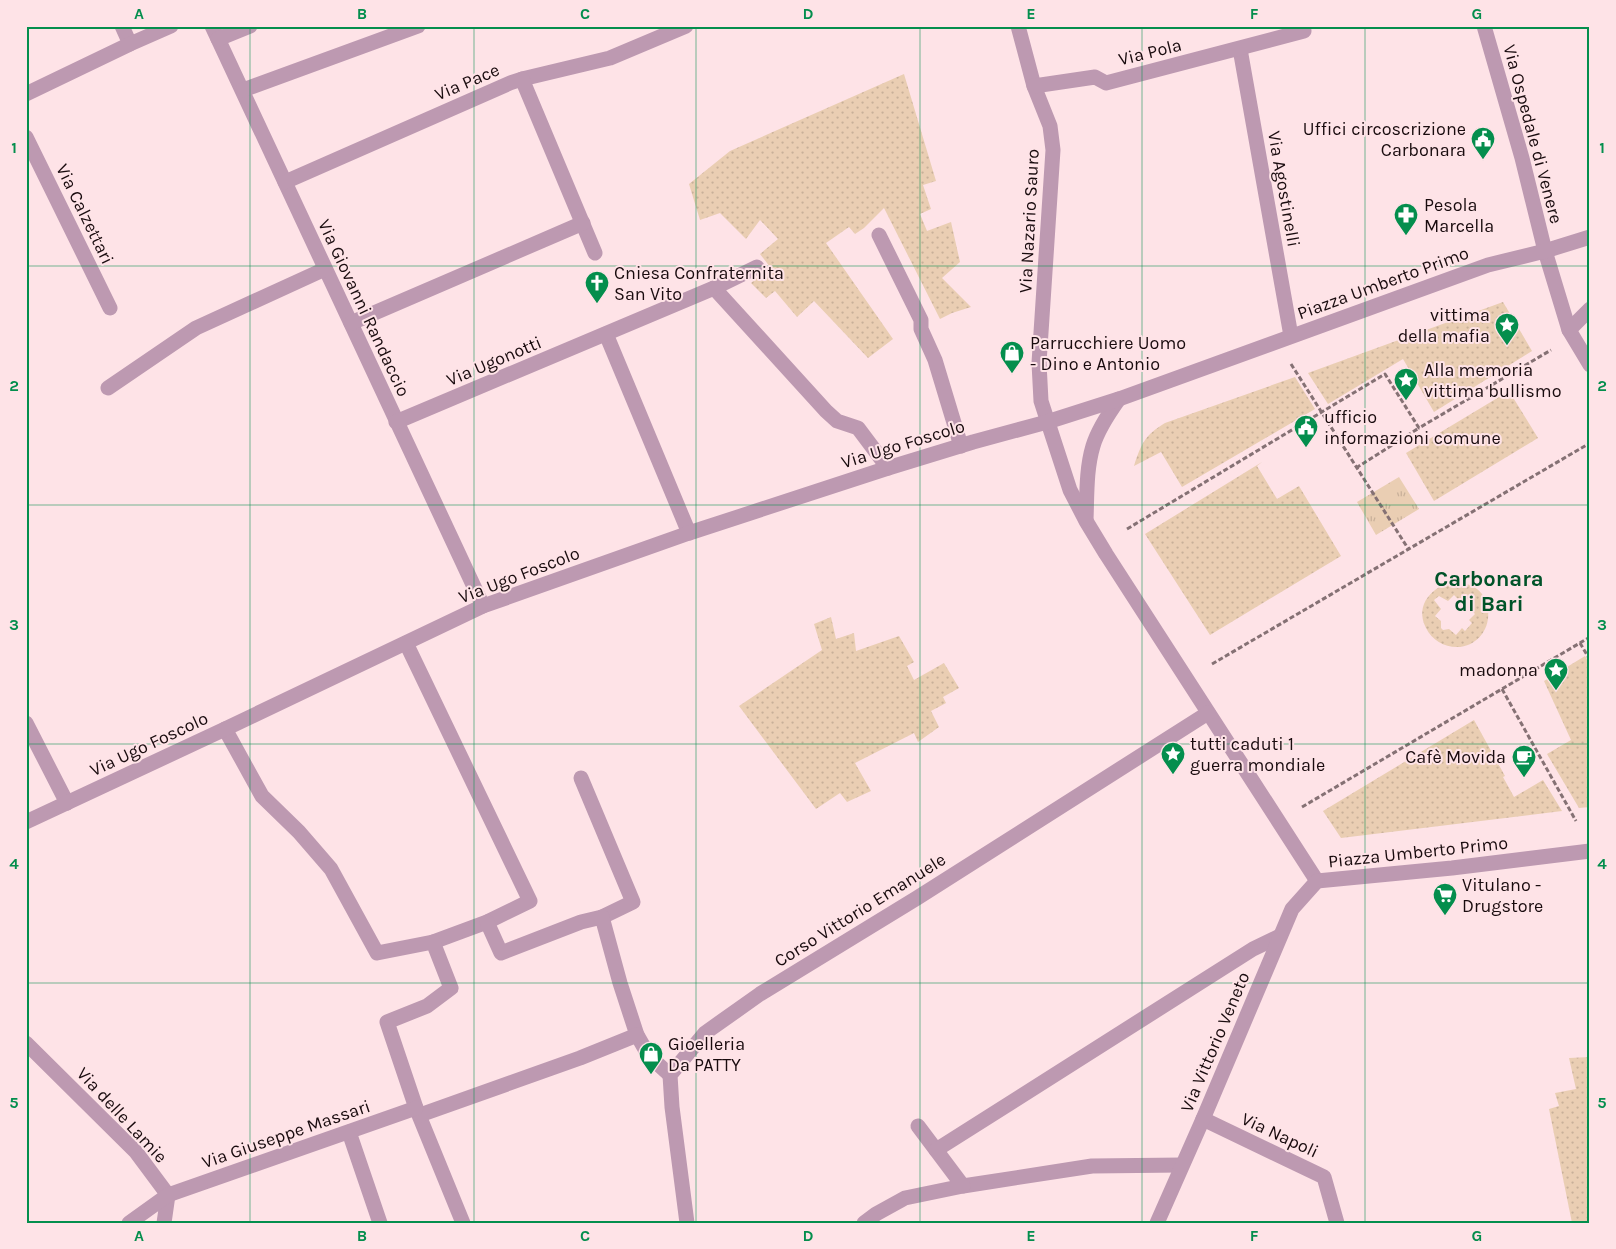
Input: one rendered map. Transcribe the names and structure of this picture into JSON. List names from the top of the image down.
{
  "streets": {
    "street": [
      "Via Pola",
      "Via Pace",
      "Via Ospedale di Venere",
      "Via Agostinelli",
      "Via Calzettari",
      "Via Nazario Sauro",
      "Piazza Umberto Primo",
      "Via Giovanni Randaccio",
      "Via Ugonotti",
      "Via Ugo Foscolo",
      "Corso Vittorio Emanuele",
      "Via Vittorio Veneto",
      "Via delle Lamie",
      "Via Giuseppe Massari",
      "Via Napoli"
    ]
  },
  "crossings": [
    ["Via Pola", "Via Agostinelli"],
    ["Via Pola", "Via Nazario Sauro"],
    ["Via Pace", "Via Giovanni Randaccio"],
    ["Via Ospedale di Venere", "Piazza Umberto Primo"],
    ["Via Agostinelli", "Piazza Umberto Primo"],
    ["Via Nazario Sauro", "Piazza Umberto Primo"],
    ["Via Nazario Sauro", "Via Ugo Foscolo"],
    ["Piazza Umberto Primo", "Via Ugo Foscolo"],
    ["Piazza Umberto Primo", "Corso Vittorio Emanuele"],
    ["Piazza Umberto Primo", "Via Vittorio Veneto"],
    ["Via Giovanni Randaccio", "Via Ugonotti"],
    ["Via Giovanni Randaccio", "Via Ugo Foscolo"],
    ["Via Vittorio Veneto", "Via Napoli"],
    ["Via delle Lamie", "Via Giuseppe Massari"]
  ],
  "districts": ["Carbonara di Bari"],
  "places": {
    "public building": ["Uffici circoscrizione Carbonara", "ufficio informazioni comune"],
    "pharmacy": ["Pesola Marcella"],
    "church": ["Cniesa Confraternita San Vito"],
    "place": [
      "vittima della mafia",
      "Alla memoria vittima bullismo",
      "madonna",
      "tutti caduti 1 guerra mondiale"
    ],
    "shop": ["Parrucchiere Uomo - Dino e Antonio", "Gioelleria Da PATTY"],
    "cafe": ["Cafè Movida"],
    "supermarket": ["Vitulano - Drugstore"]
  },
  "grid": {
    "columns": [
      "A",
      "B",
      "C",
      "D",
      "E",
      "F",
      "G"
    ],
    "rows": [
      "1",
      "2",
      "3",
      "4",
      "5"
    ]
  }
}
